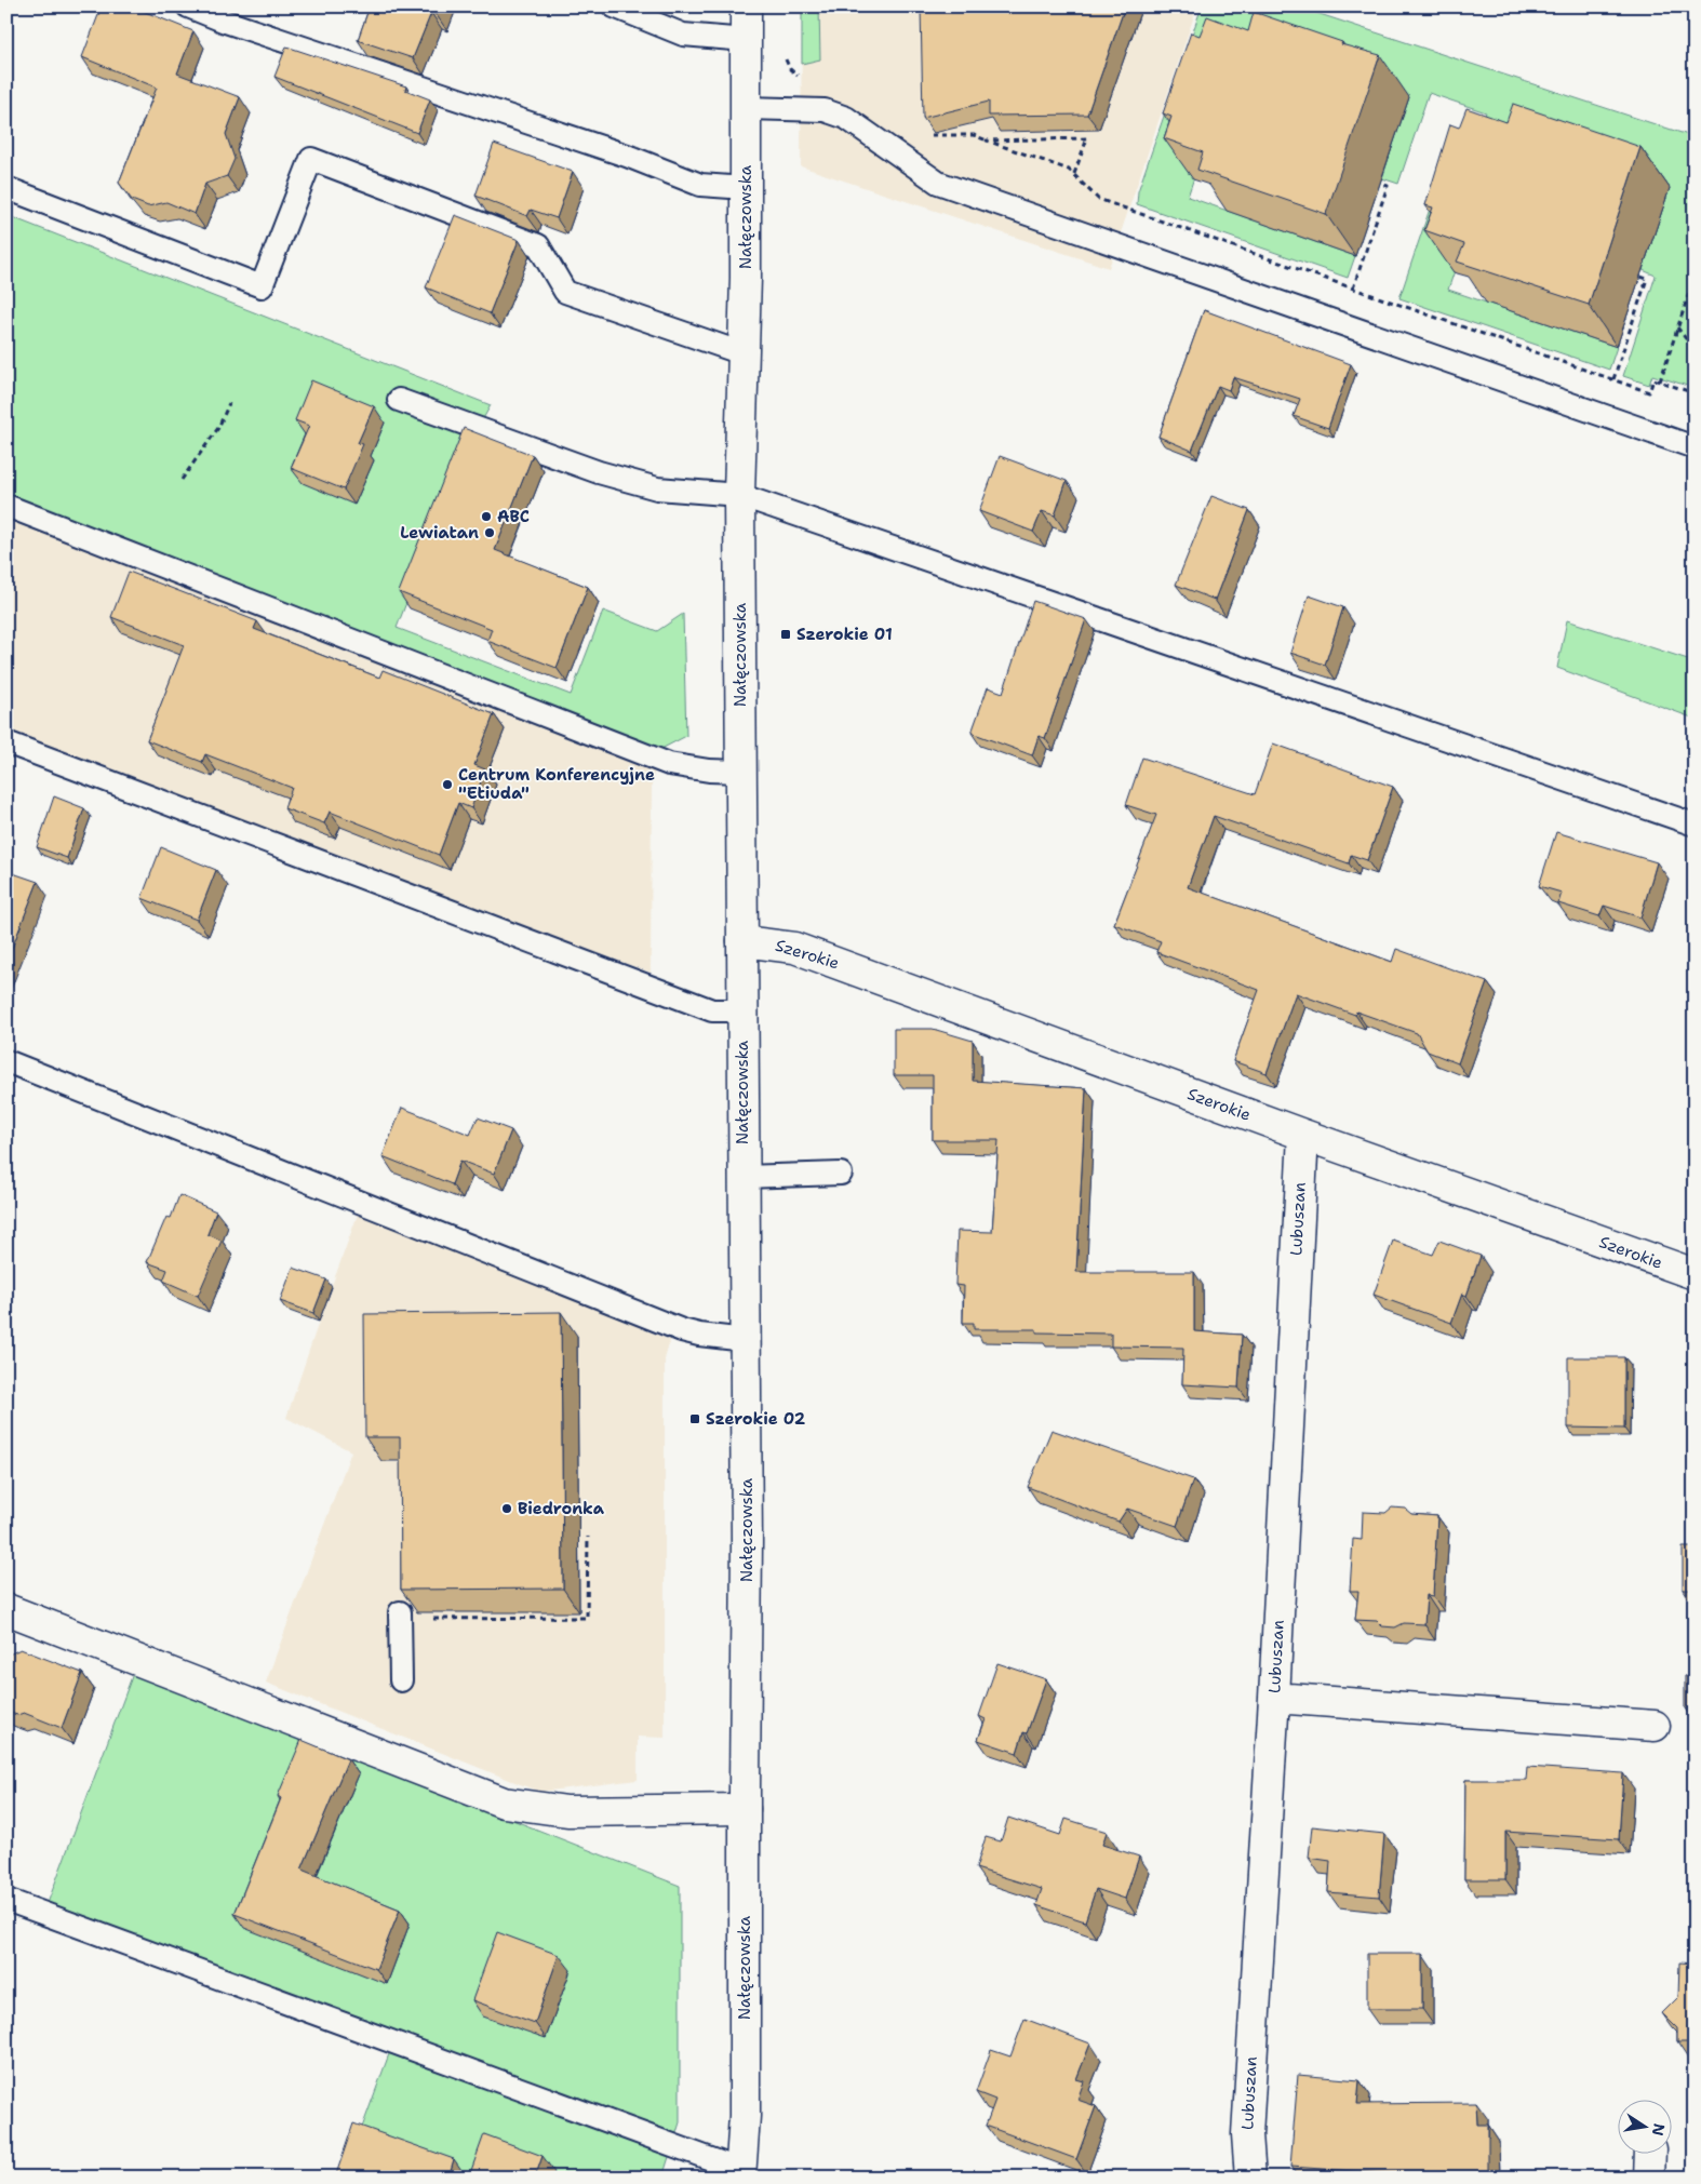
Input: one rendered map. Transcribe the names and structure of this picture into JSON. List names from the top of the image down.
{
  "streets": {
    "street": ["Nałęczowska", "Szerokie", "Lubuszan"]
  },
  "crossings": [
    ["Nałęczowska", "Szerokie"],
    ["Szerokie", "Lubuszan"]
  ],
  "places": {
    "other": [
      "ABC",
      "Lewiatan",
      "Centrum Konferencyjne \"Etiuda\"",
      "Biedronka"
    ],
    "transit": ["Szerokie 01", "Szerokie 02"]
  },
  "north": "right"
}
